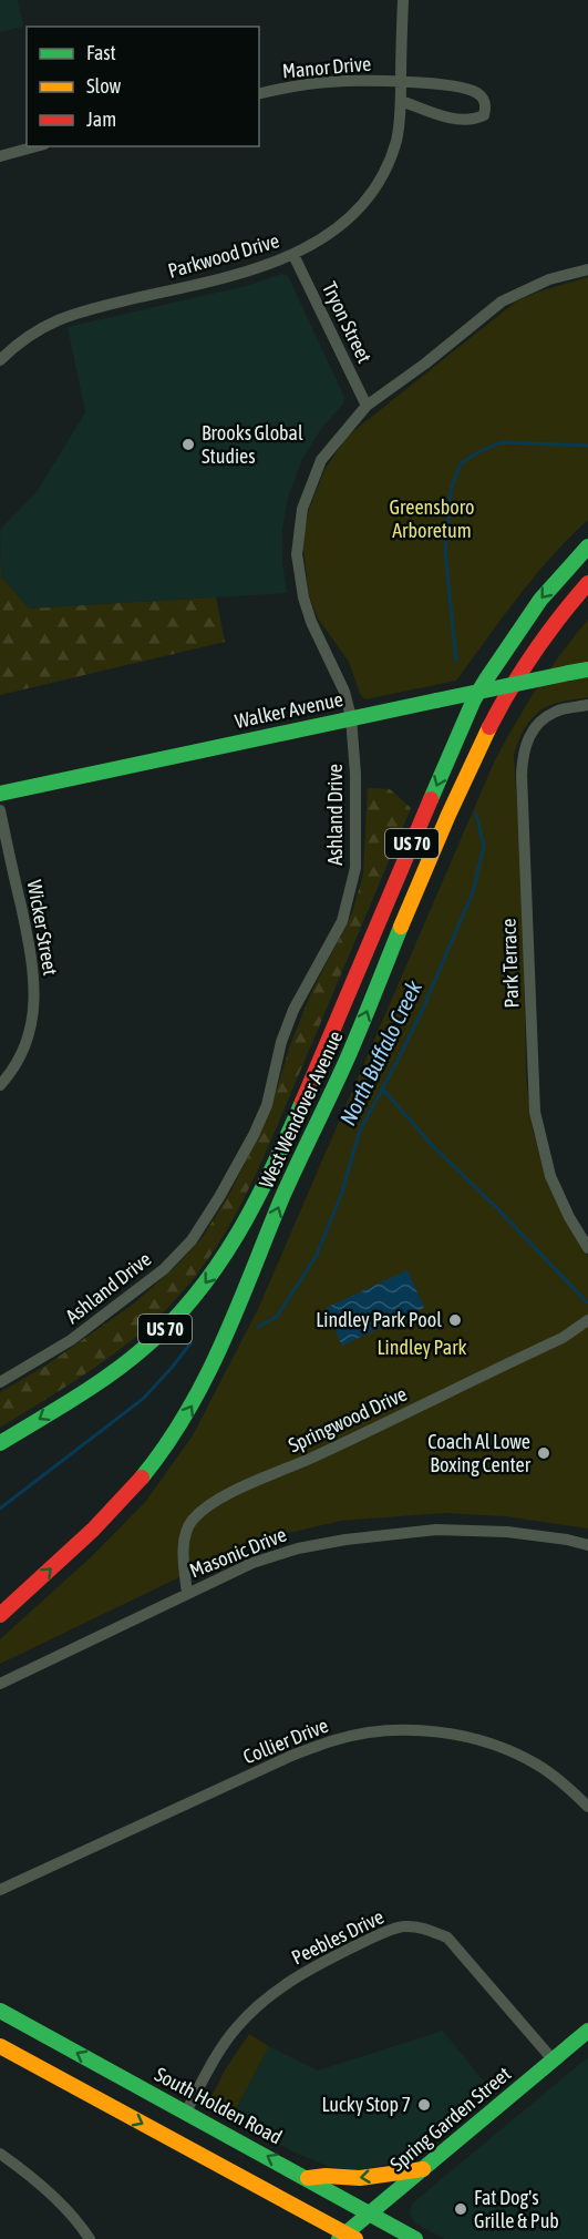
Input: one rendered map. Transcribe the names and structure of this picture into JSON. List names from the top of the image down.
{
  "streets": {
    "main road": [
      "Walker Avenue",
      "US 70",
      "West Wendover Avenue",
      "South Holden Road",
      "Spring Garden Street"
    ],
    "street": [
      "Manor Drive",
      "Parkwood Drive",
      "Tryon Street",
      "Ashland Drive",
      "Wicker Street",
      "Park Terrace",
      "Springwood Drive",
      "Masonic Drive",
      "Collier Drive",
      "Peebles Drive"
    ]
  },
  "crossings": [
    ["Manor Drive", "Parkwood Drive"],
    ["Parkwood Drive", "Tryon Street"],
    ["Tryon Street", "Ashland Drive"],
    ["Walker Avenue", "Ashland Drive"],
    ["Springwood Drive", "Masonic Drive"],
    ["Peebles Drive", "South Holden Road"],
    ["Peebles Drive", "Spring Garden Street"],
    ["South Holden Road", "Spring Garden Street"]
  ],
  "water": ["North Buffalo Creek"],
  "parks": ["Greensboro Arboretum", "Lindley Park"],
  "places": [
    "Brooks Global Studies",
    "Lindley Park Pool",
    "Coach Al Lowe Boxing Center",
    "Lucky Stop 7",
    "Fat Dog's Grille & Pub"
  ],
  "legend": ["Fast", "Slow", "Jam"]
}
